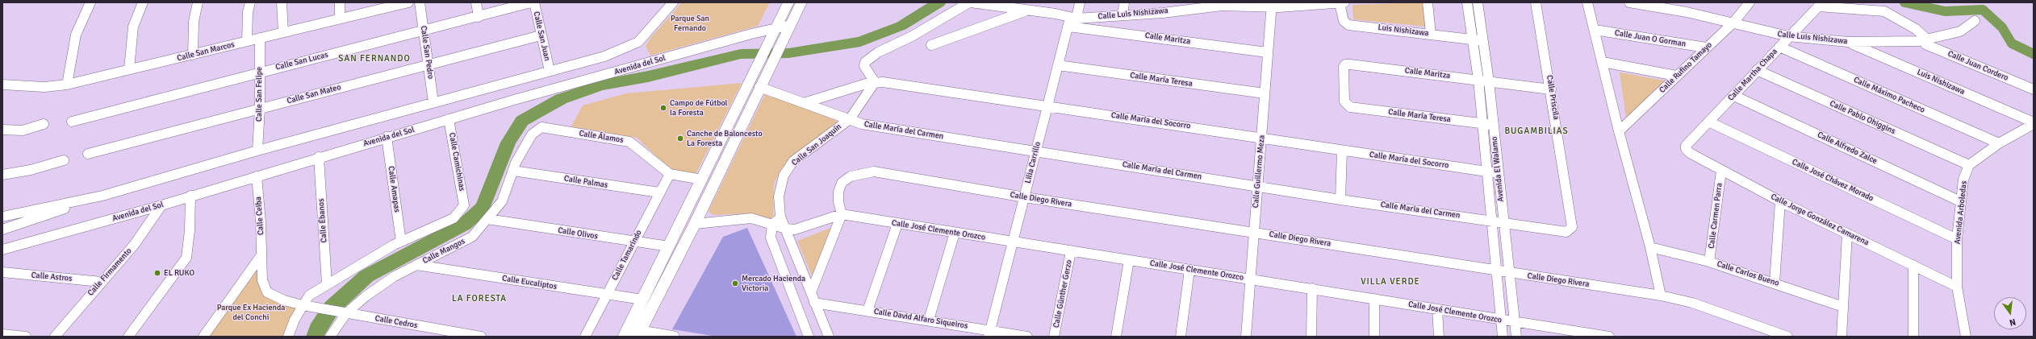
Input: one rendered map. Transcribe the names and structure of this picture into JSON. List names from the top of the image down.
{
  "streets": {
    "street": [
      "Calle Luis Nishizawa",
      "Luis Nishizawa",
      "Calle San Juan",
      "Calle Maritza",
      "Calle Juan O Gorman",
      "Calle San Marcos",
      "Calle San Pedro",
      "Calle San Lucas",
      "Avenida del Sol",
      "Calle Juan Cordero",
      "Calle Rufino Tamayo",
      "Calle Martha Chapa",
      "Calle María Teresa",
      "Calle San Felipe",
      "Calle San Mateo",
      "Calle Máximo Pacheco",
      "Calle Priscila",
      "Calle Pablo Ohiggins",
      "Calle María del Socorro",
      "Calle María del Carmen",
      "Calle Álamos",
      "Calle San Joaquín",
      "Calle Alfredo Zalce",
      "Calle Camichinas",
      "Lilia Carrillo",
      "Avenida El Walamo",
      "Calle Guillermo Meza",
      "Calle José Chávez Morado",
      "Calle Palmas",
      "Calle Amapas",
      "Calle Diego Rivera",
      "Avenida Arboledas",
      "Calle Ceiba",
      "Calle Carmen Parra",
      "Calle Jorge González Camarena",
      "Calle Ébanos",
      "Calle José Clemente Orozco",
      "Calle Olivos",
      "Calle Mangos",
      "Calle Tamarindo",
      "Calle Firmamento",
      "Calle Carlos Bueno",
      "Calle Astros",
      "Calle Eucaliptos",
      "Calle Günther Gerzo",
      "Calle David Alfaro Siqueiros",
      "Calle Cedros"
    ]
  },
  "crossings": [
    ["Calle Luis Nishizawa", "Luis Nishizawa"],
    ["Calle Luis Nishizawa", "Calle Maritza"],
    ["Calle Luis Nishizawa", "Calle Juan Cordero"],
    ["Calle Luis Nishizawa", "Calle Rufino Tamayo"],
    ["Calle Luis Nishizawa", "Calle Martha Chapa"],
    ["Calle Luis Nishizawa", "Lilia Carrillo"],
    ["Calle Luis Nishizawa", "Calle Guillermo Meza"],
    ["Luis Nishizawa", "Avenida El Walamo"],
    ["Calle San Juan", "Calle San Mateo"],
    ["Calle Maritza", "Calle María Teresa"],
    ["Calle Maritza", "Calle Priscila"],
    ["Calle Maritza", "Lilia Carrillo"],
    ["Calle Maritza", "Avenida El Walamo"],
    ["Calle Maritza", "Calle Guillermo Meza"],
    ["Calle Juan O Gorman", "Calle Rufino Tamayo"],
    ["Calle San Marcos", "Calle San Felipe"],
    ["Calle San Pedro", "Calle San Lucas"],
    ["Calle San Pedro", "Calle San Mateo"],
    ["Calle San Lucas", "Calle San Felipe"],
    ["Avenida del Sol", "Calle Camichinas"],
    ["Avenida del Sol", "Calle Amapas"],
    ["Avenida del Sol", "Calle Ceiba"],
    ["Avenida del Sol", "Calle Ébanos"],
    ["Avenida del Sol", "Calle Firmamento"],
    ["Calle Juan Cordero", "Calle Martha Chapa"],
    ["Calle Martha Chapa", "Calle Máximo Pacheco"],
    ["Calle Martha Chapa", "Calle Pablo Ohiggins"],
    ["Calle Martha Chapa", "Calle Alfredo Zalce"],
    ["Calle Martha Chapa", "Calle José Chávez Morado"],
    ["Calle Martha Chapa", "Calle Jorge González Camarena"],
    ["Calle María Teresa", "Lilia Carrillo"],
    ["Calle María Teresa", "Avenida El Walamo"],
    ["Calle María Teresa", "Calle Guillermo Meza"],
    ["Calle San Felipe", "Calle San Mateo"],
    ["Calle Priscila", "Calle María del Carmen"],
    ["Calle Pablo Ohiggins", "Avenida Arboledas"],
    ["Calle María del Socorro", "Calle María del Carmen"],
    ["Calle María del Socorro", "Calle San Joaquín"],
    ["Calle María del Socorro", "Lilia Carrillo"],
    ["Calle María del Socorro", "Avenida El Walamo"],
    ["Calle María del Socorro", "Calle Guillermo Meza"],
    ["Calle María del Carmen", "Calle San Joaquín"],
    ["Calle María del Carmen", "Lilia Carrillo"],
    ["Calle María del Carmen", "Avenida El Walamo"],
    ["Calle María del Carmen", "Calle Guillermo Meza"],
    ["Calle Álamos", "Calle Mangos"],
    ["Calle Álamos", "Calle Tamarindo"],
    ["Calle Alfredo Zalce", "Avenida Arboledas"],
    ["Calle Camichinas", "Calle Amapas"],
    ["Lilia Carrillo", "Calle Diego Rivera"],
    ["Lilia Carrillo", "Calle José Clemente Orozco"],
    ["Lilia Carrillo", "Calle David Alfaro Siqueiros"],
    ["Avenida El Walamo", "Calle Diego Rivera"],
    ["Avenida El Walamo", "Calle José Clemente Orozco"],
    ["Calle Guillermo Meza", "Calle Diego Rivera"],
    ["Calle Guillermo Meza", "Calle José Clemente Orozco"],
    ["Calle José Chávez Morado", "Avenida Arboledas"],
    ["Calle Palmas", "Calle Mangos"],
    ["Calle Palmas", "Calle Tamarindo"],
    ["Calle Diego Rivera", "Calle José Clemente Orozco"],
    ["Avenida Arboledas", "Calle Jorge González Camarena"],
    ["Calle Ceiba", "Calle Cedros"],
    ["Calle Carmen Parra", "Calle Jorge González Camarena"],
    ["Calle Carmen Parra", "Calle Carlos Bueno"],
    ["Calle José Clemente Orozco", "Calle Günther Gerzo"],
    ["Calle Olivos", "Calle Mangos"],
    ["Calle Olivos", "Calle Tamarindo"],
    ["Calle Mangos", "Calle Eucaliptos"],
    ["Calle Mangos", "Calle Cedros"],
    ["Calle Tamarindo", "Calle Eucaliptos"],
    ["Calle Firmamento", "Calle Astros"]
  ],
  "districts": [
    "SAN FERNANDO",
    "BUGAMBILIAS",
    "VILLA VERDE",
    "LA FORESTA"
  ],
  "parks": ["Parque San Fernando", "Parque Ex Hacienda del Conchi"],
  "places": [
    "Campo de Fútbol la Foresta",
    "Canche de Baloncesto La Foresta",
    "EL RUKO",
    "Mercado Hacienda Victoria"
  ],
  "north": "bottom"
}
